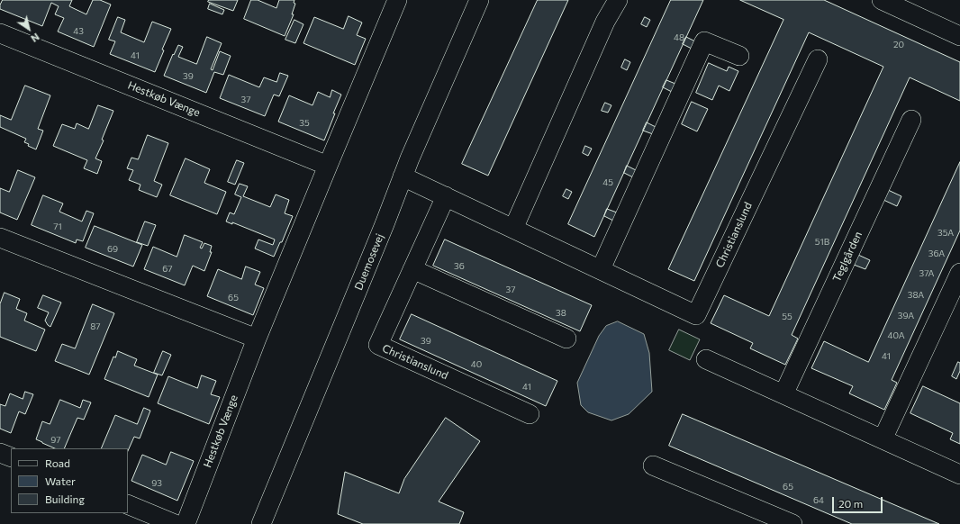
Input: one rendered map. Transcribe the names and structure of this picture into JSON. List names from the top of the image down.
{
  "streets": {
    "street": [
      "Hestkøb Vænge",
      "Christianslund",
      "Teglgården",
      "Duemosevej"
    ]
  },
  "crossings": [
    ["Christianslund", "Duemosevej"]
  ],
  "house_numbers": [
    "43",
    "48",
    "20",
    "41",
    "39",
    "37",
    "35",
    "45",
    "71",
    "35A",
    "51B",
    "69",
    "36A",
    "36",
    "67",
    "37A",
    "37",
    "38A",
    "65",
    "38",
    "39A",
    "55",
    "87",
    "40A",
    "39",
    "41",
    "40",
    "41",
    "97",
    "93",
    "65",
    "64"
  ],
  "legend": ["Road", "Water", "Building"],
  "scale_bar": "20 m",
  "north": "bottom right"
}
